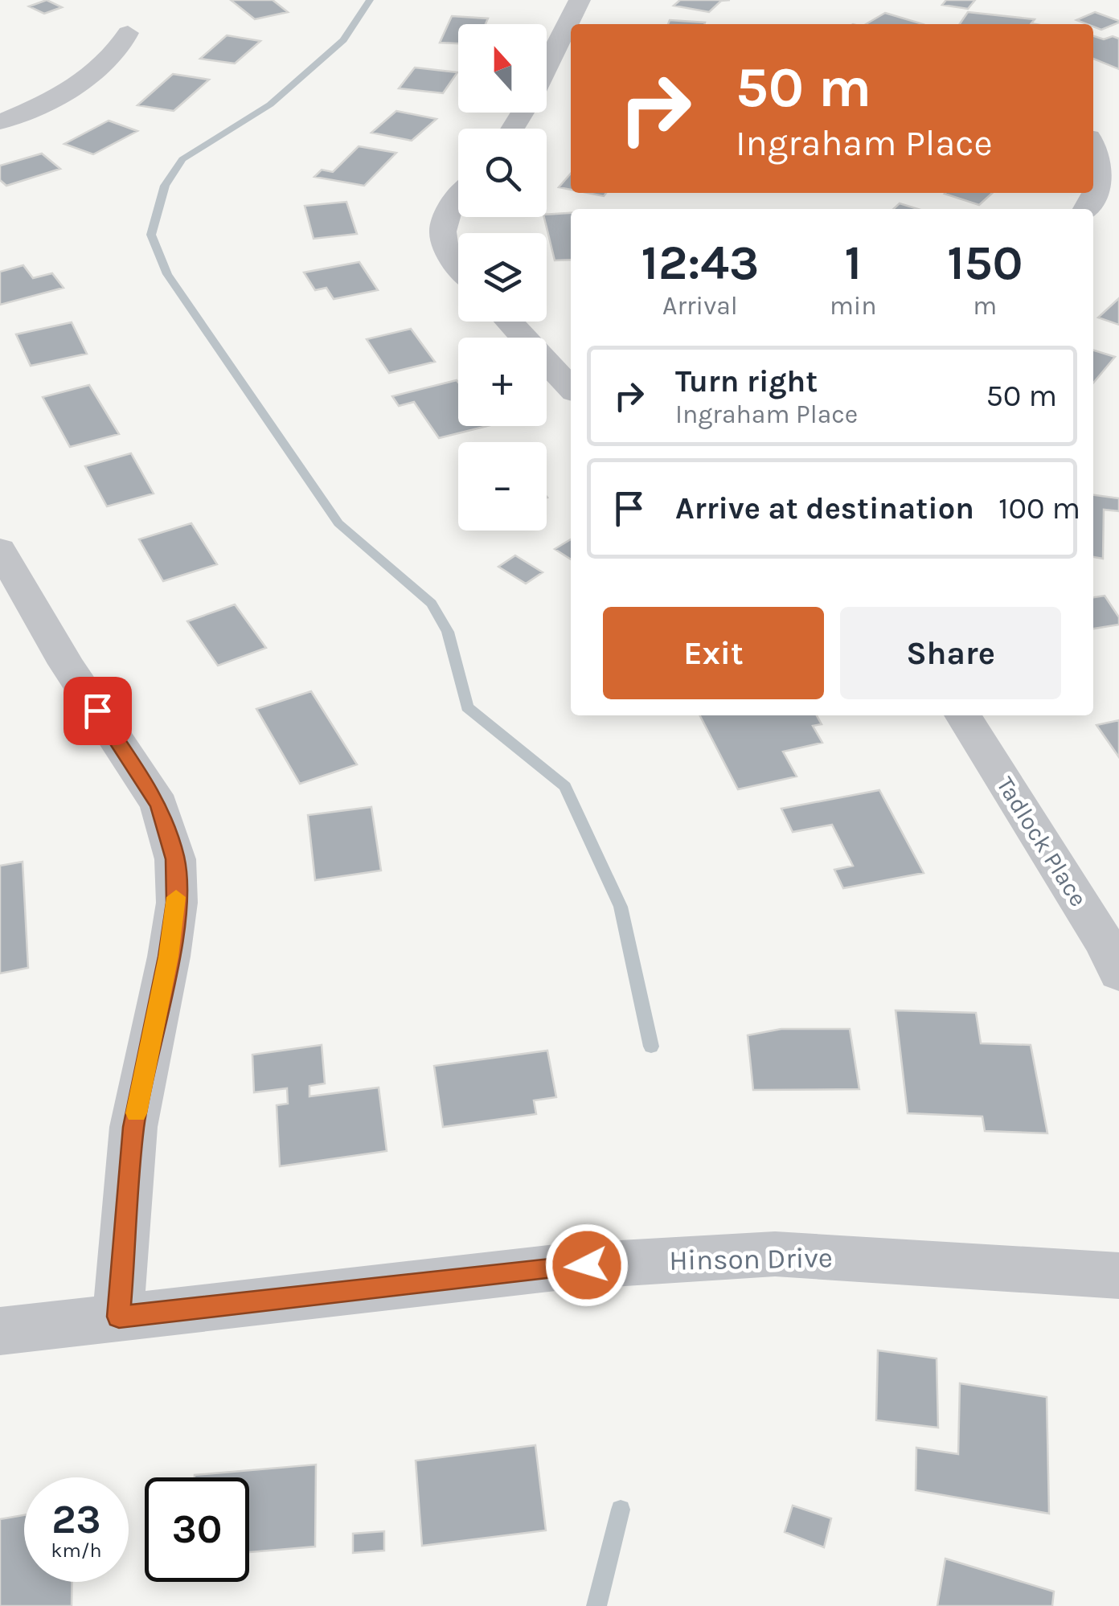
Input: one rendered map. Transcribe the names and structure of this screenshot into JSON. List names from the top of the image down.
{
  "streets": {
    "street": ["Tadlock Place", "Hinson Drive"]
  },
  "north": "top",
  "page": {
    "map_buttons": ["+", "−"],
    "turn": ["50 m", "Ingraham Place"],
    "eta": [
      "12:43",
      "Arrival",
      "1",
      "min",
      "150",
      "m"
    ],
    "list": [
      {
        "name": "Turn right",
        "note": "Ingraham Place",
        "value": "50 m"
      },
      {
        "name": "Arrive at destination",
        "value": "100 m"
      }
    ],
    "buttons": ["Exit", "Share"],
    "speed": "23 km/h",
    "limit": "30"
  }
}
